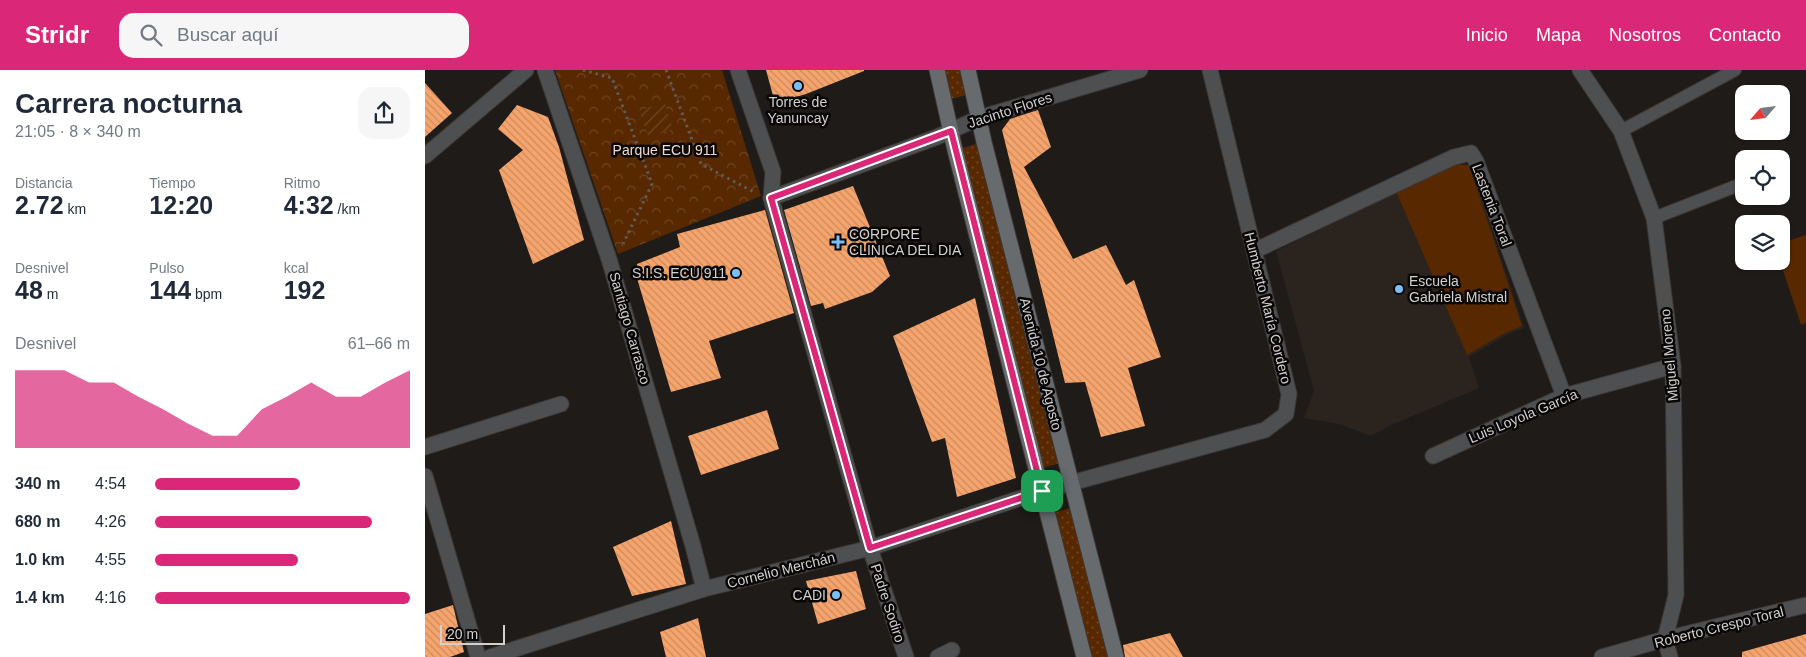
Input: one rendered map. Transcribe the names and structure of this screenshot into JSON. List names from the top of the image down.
{
  "streets": {
    "main road": ["Avenida 10 de Agosto"],
    "street": [
      "Jacinto Flores",
      "Lastenia Toral",
      "Humberto María Cordero",
      "Santiago Carrasco",
      "Miguel Moreno",
      "Luis Loyola García",
      "Cornelio Merchán",
      "Padre Sodiro",
      "Roberto Crespo Toral"
    ]
  },
  "crossings": [
    ["Jacinto Flores", "Avenida 10 de Agosto"],
    ["Jacinto Flores", "Padre Sodiro"],
    ["Lastenia Toral", "Humberto María Cordero"],
    ["Lastenia Toral", "Luis Loyola García"],
    ["Humberto María Cordero", "Avenida 10 de Agosto"],
    ["Humberto María Cordero", "Cornelio Merchán"],
    ["Santiago Carrasco", "Cornelio Merchán"],
    ["Miguel Moreno", "Luis Loyola García"],
    ["Miguel Moreno", "Roberto Crespo Toral"],
    ["Avenida 10 de Agosto", "Cornelio Merchán"],
    ["Cornelio Merchán", "Padre Sodiro"]
  ],
  "parks": ["Parque ECU 911"],
  "places": {
    "other": [
      "Torres de Yanuncay",
      "S.I.S. ECU 911",
      "Escuela Gabriela Mistral",
      "CADI"
    ],
    "health": ["CORPORE CLINICA DEL DIA"]
  },
  "scale_bar": "20 m",
  "north": "bottom left",
  "page": {
    "header": "Stridr",
    "search": "Buscar aquí",
    "nav": [
      "Inicio",
      "Mapa",
      "Nosotros",
      "Contacto"
    ],
    "heading": ["Carrera nocturna", "21:05 · 8 × 340 m"],
    "stats": [
      ["Distancia", "2.72 km"],
      ["Tiempo", "12:20"],
      ["Ritmo", "4:32 /km"],
      ["Desnivel", "48 m"],
      ["Pulso", "144 bpm"],
      ["kcal", "192"]
    ],
    "chart": ["Desnivel", "61–66 m"],
    "list": [
      {
        "name": "340 m",
        "note": "4:54"
      },
      {
        "name": "680 m",
        "note": "4:26"
      },
      {
        "name": "1.0 km",
        "note": "4:55"
      },
      {
        "name": "1.4 km",
        "note": "4:16"
      }
    ],
    "scale": "20 m"
  }
}
